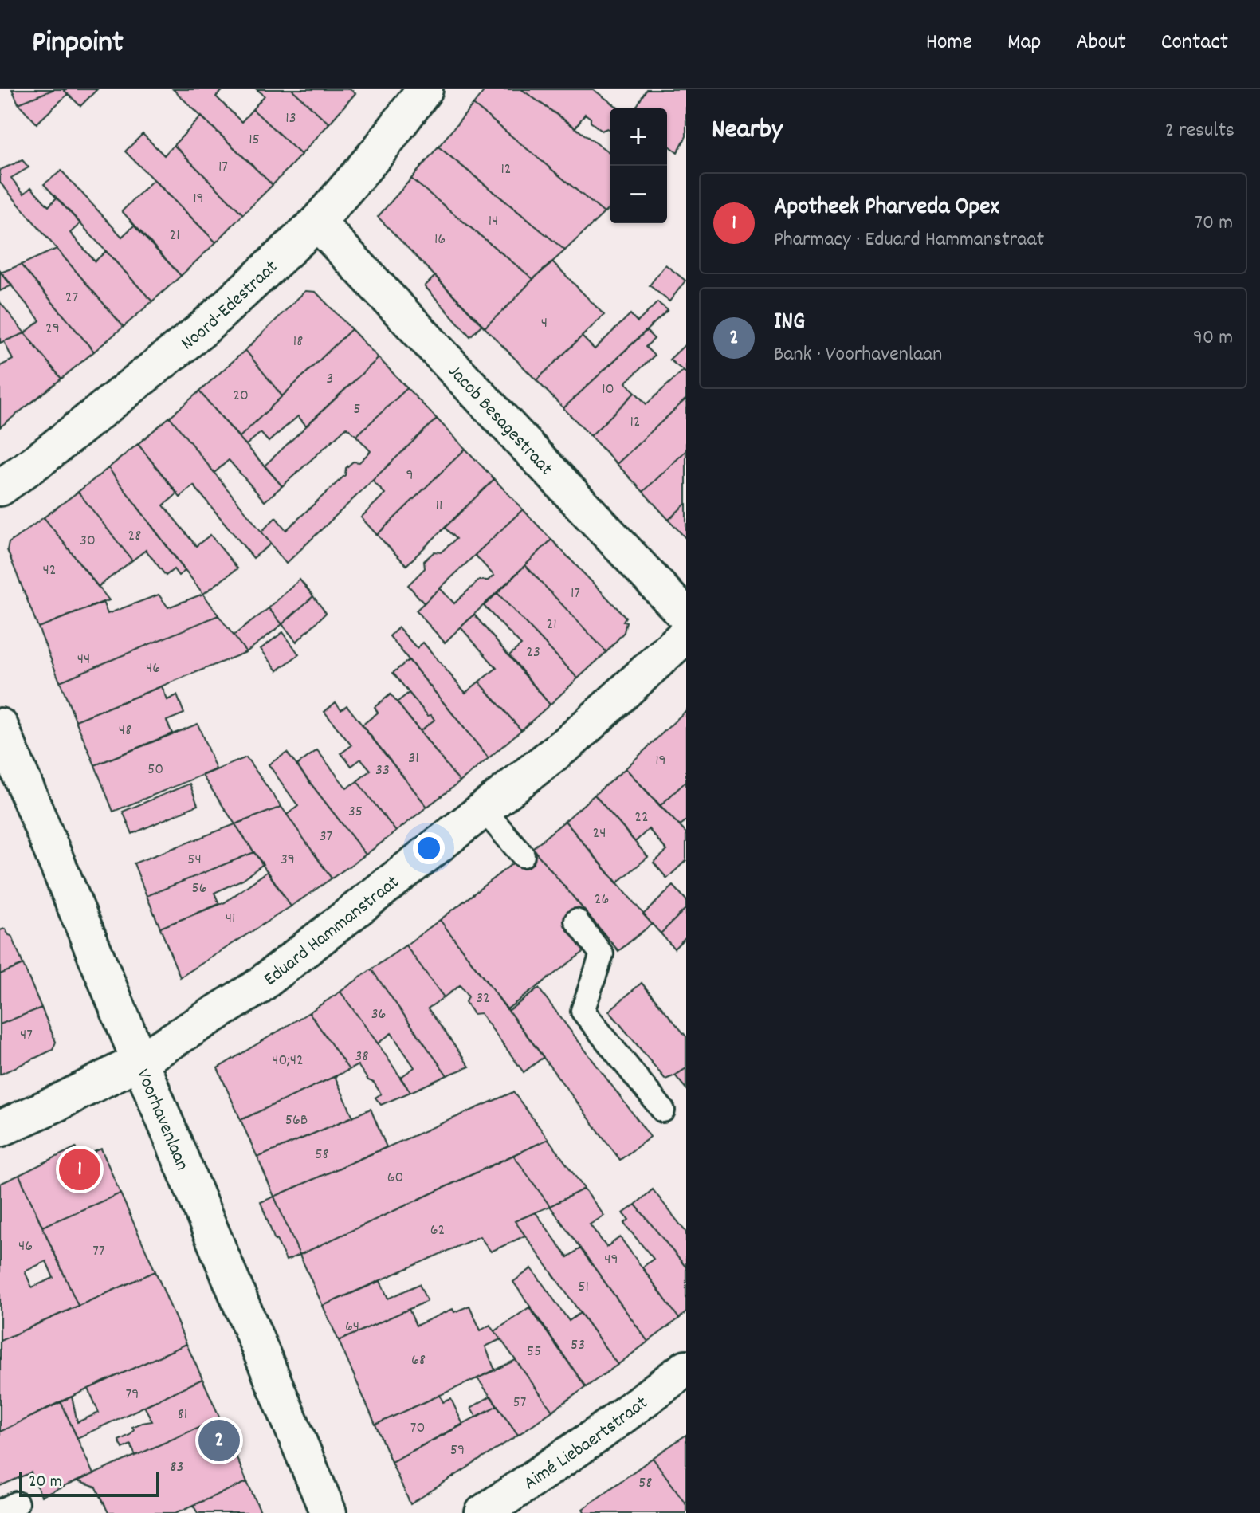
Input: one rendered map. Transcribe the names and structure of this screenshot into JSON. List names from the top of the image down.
{
  "streets": {
    "street": [
      "Noord-Edestraat",
      "Jacob Besagestraat",
      "Eduard Hammanstraat",
      "Voorhavenlaan",
      "Aimé Liebaertstraat"
    ]
  },
  "crossings": [
    ["Noord-Edestraat", "Jacob Besagestraat"],
    ["Eduard Hammanstraat", "Voorhavenlaan"]
  ],
  "house_numbers": [
    "13",
    "15",
    "17",
    "12",
    "19",
    "14",
    "21",
    "16",
    "27",
    "4",
    "29",
    "18",
    "3",
    "10",
    "20",
    "5",
    "12",
    "9",
    "11",
    "28",
    "30",
    "42",
    "17",
    "21",
    "23",
    "44",
    "46",
    "48",
    "31",
    "19",
    "50",
    "33",
    "35",
    "22",
    "24",
    "37",
    "54",
    "39",
    "56",
    "26",
    "41",
    "32",
    "36",
    "47",
    "38",
    "40;42",
    "56B",
    "58",
    "60",
    "62",
    "46",
    "77",
    "49",
    "51",
    "64",
    "53",
    "55",
    "68",
    "79",
    "57",
    "81",
    "70",
    "59",
    "83",
    "58"
  ],
  "scale_bar": "20 m",
  "page": {
    "header": "Pinpoint",
    "nav": [
      "Home",
      "Map",
      "About",
      "Contact"
    ],
    "heading": ["Nearby", "2 results"],
    "map_buttons": ["+", "−"],
    "list": [
      {
        "mark": "1",
        "name": "Apotheek Pharveda Opex",
        "note": "Pharmacy · Eduard Hammanstraat",
        "value": "70 m"
      },
      {
        "mark": "2",
        "name": "ING",
        "note": "Bank · Voorhavenlaan",
        "value": "90 m"
      }
    ],
    "pins": ["1", "2"],
    "scale": "20 m"
  }
}
